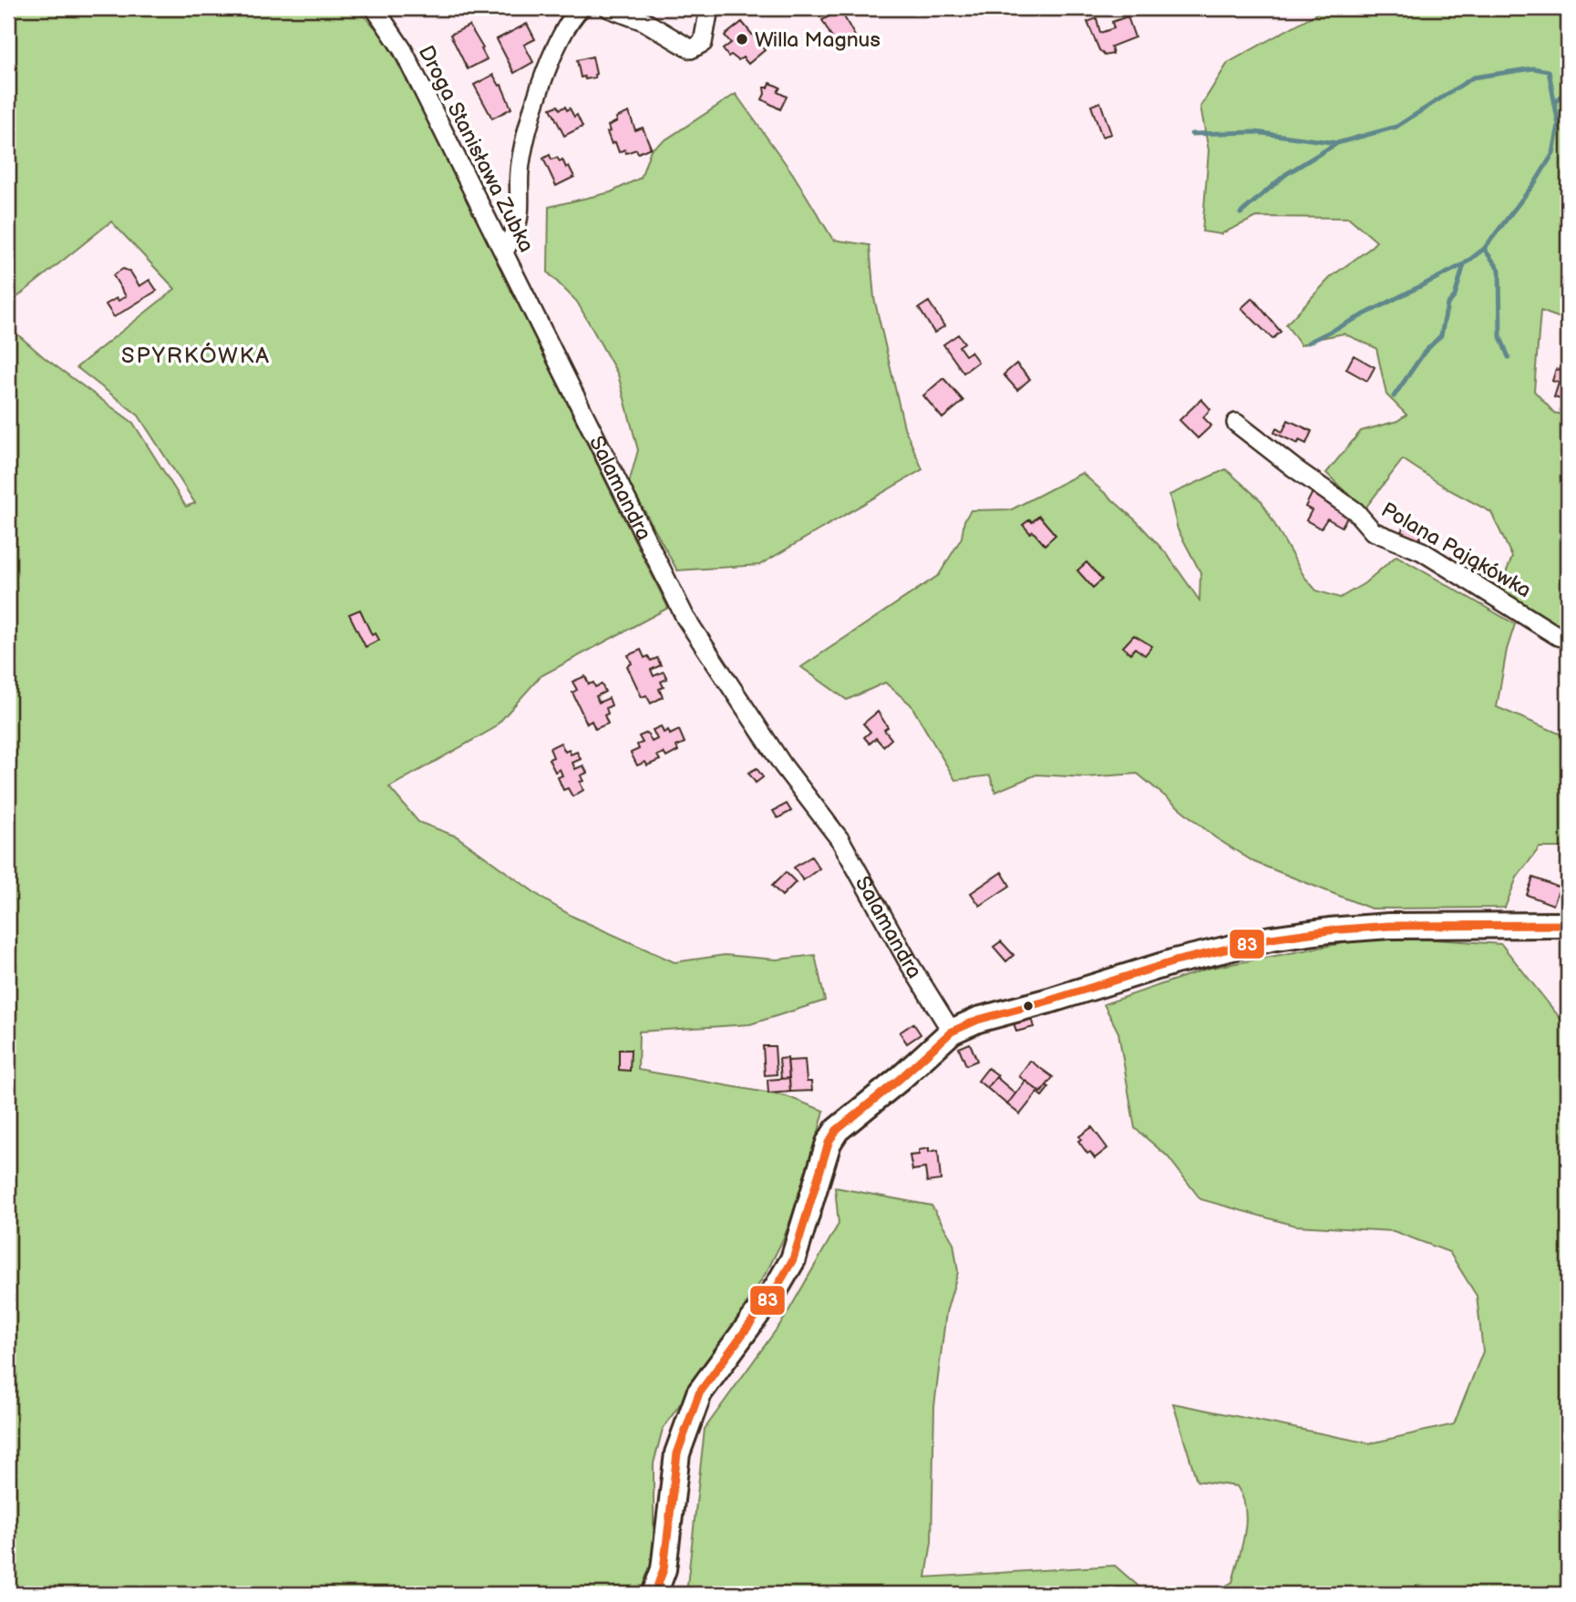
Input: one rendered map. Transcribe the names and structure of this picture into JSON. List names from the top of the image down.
{
  "streets": {
    "street": ["Droga Stanisława Zubka", "Salamandra", "Polana Pająkówka"]
  },
  "crossings": [
    ["Droga Stanisława Zubka", "Salamandra"]
  ],
  "districts": ["SPYRKÓWKA"],
  "places": ["Willa Magnus"],
  "lines": ["transit line 83"]
}
